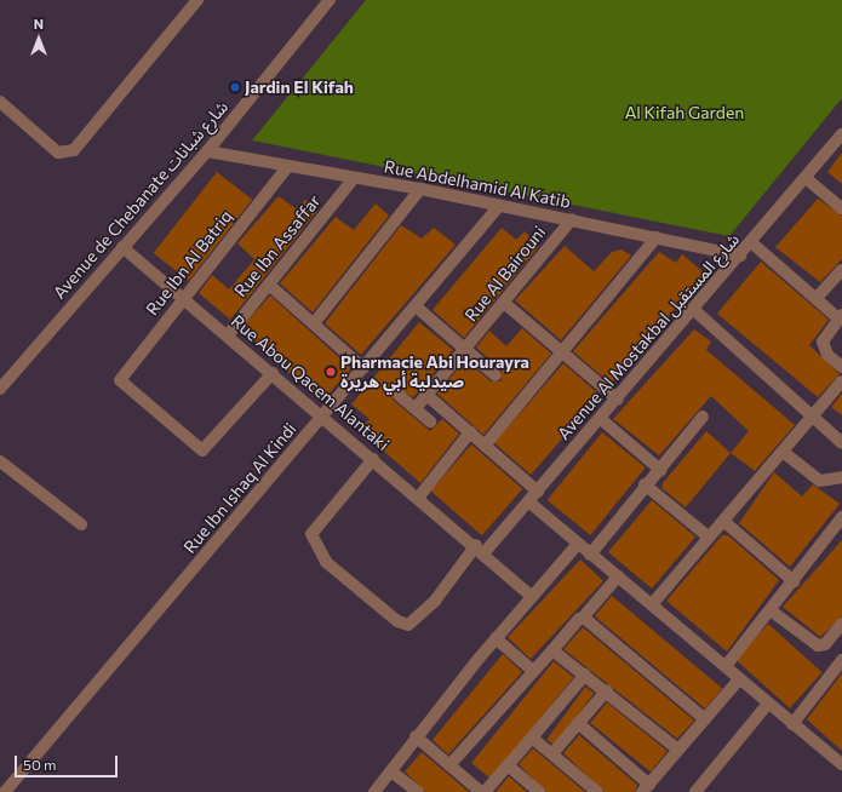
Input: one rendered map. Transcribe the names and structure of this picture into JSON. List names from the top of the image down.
{
  "streets": {
    "street": [
      "Rue Abdelhamid Al Katib",
      "Avenue de Chebanate شارع شبانات",
      "Rue Ibn Assaffar",
      "Rue Ibn Al Batriq",
      "Rue Al Bairouni",
      "Avenue Al Mostakbal شارع المستقبل",
      "Rue Abou Qacem Alantaki",
      "Rue Ibn Ishaq Al Kindi"
    ]
  },
  "crossings": [
    ["Rue Abdelhamid Al Katib", "Avenue de Chebanate شارع شبانات"],
    ["Rue Abdelhamid Al Katib", "Rue Ibn Assaffar"],
    ["Rue Abdelhamid Al Katib", "Rue Ibn Al Batriq"],
    ["Rue Abdelhamid Al Katib", "Rue Al Bairouni"],
    ["Rue Abdelhamid Al Katib", "Avenue Al Mostakbal شارع المستقبل"],
    ["Rue Abdelhamid Al Katib", "Rue Ibn Ishaq Al Kindi"],
    ["Avenue de Chebanate شارع شبانات", "Rue Abou Qacem Alantaki"],
    ["Rue Ibn Assaffar", "Rue Abou Qacem Alantaki"],
    ["Rue Ibn Al Batriq", "Rue Abou Qacem Alantaki"],
    ["Rue Al Bairouni", "Rue Ibn Ishaq Al Kindi"],
    ["Avenue Al Mostakbal شارع المستقبل", "Rue Abou Qacem Alantaki"],
    ["Rue Abou Qacem Alantaki", "Rue Ibn Ishaq Al Kindi"]
  ],
  "parks": ["Al Kifah Garden"],
  "places": ["Jardin El Kifah", "Pharmacie Abi Hourayra صيدلية أبي هريرة"],
  "scale_bar": "50 m",
  "north": "top"
}
